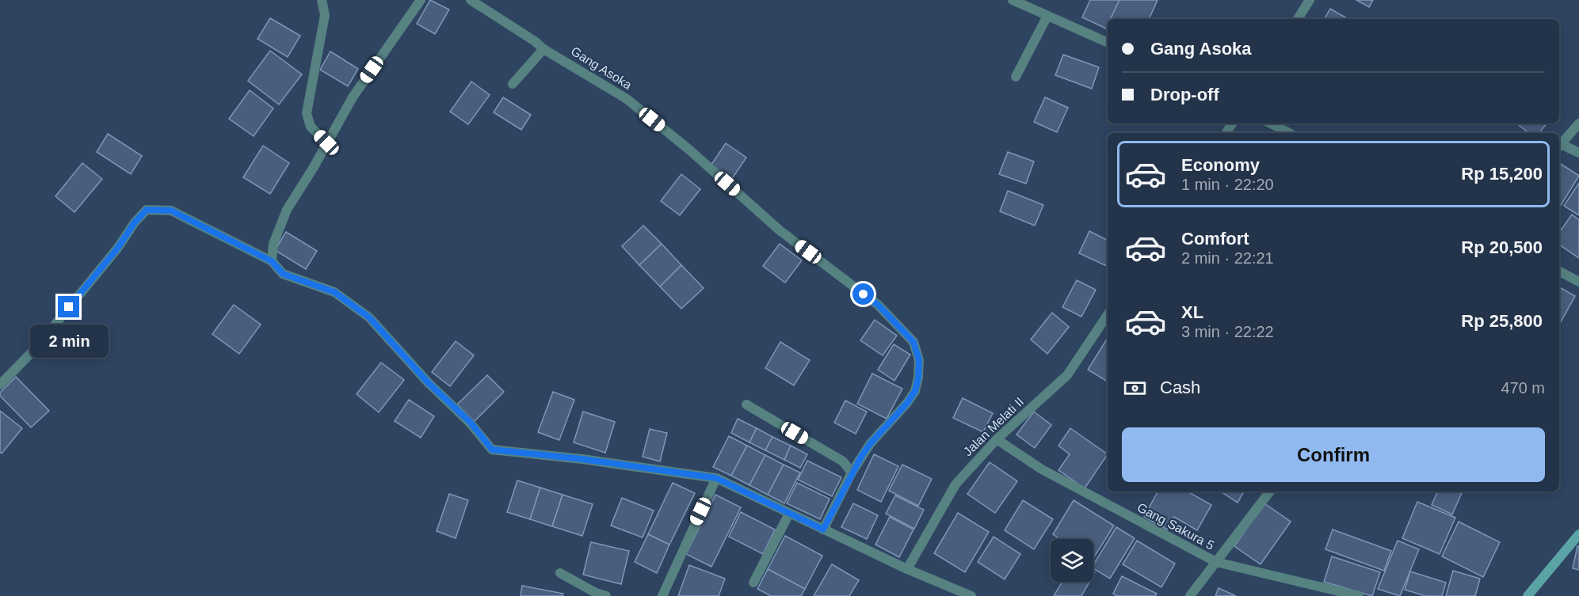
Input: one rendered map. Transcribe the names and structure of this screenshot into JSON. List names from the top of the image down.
{
  "streets": {
    "street": ["Gang Asoka", "Jalan Melati II", "Gang Sakura 5"]
  },
  "crossings": [
    ["Jalan Melati II", "Gang Sakura 5"]
  ],
  "page": {
    "banner": ["Gang Asoka", "Drop-off"],
    "list": [
      {
        "name": "Economy",
        "note": "1 min · 22:20",
        "value": "Rp 15,200"
      },
      {
        "name": "Comfort",
        "note": "2 min · 22:21",
        "value": "Rp 20,500"
      },
      {
        "name": "XL",
        "note": "3 min · 22:22",
        "value": "Rp 25,800"
      }
    ],
    "bubble": "2 min",
    "pay": ["Cash", "470 m"],
    "buttons": "Confirm"
  }
}
